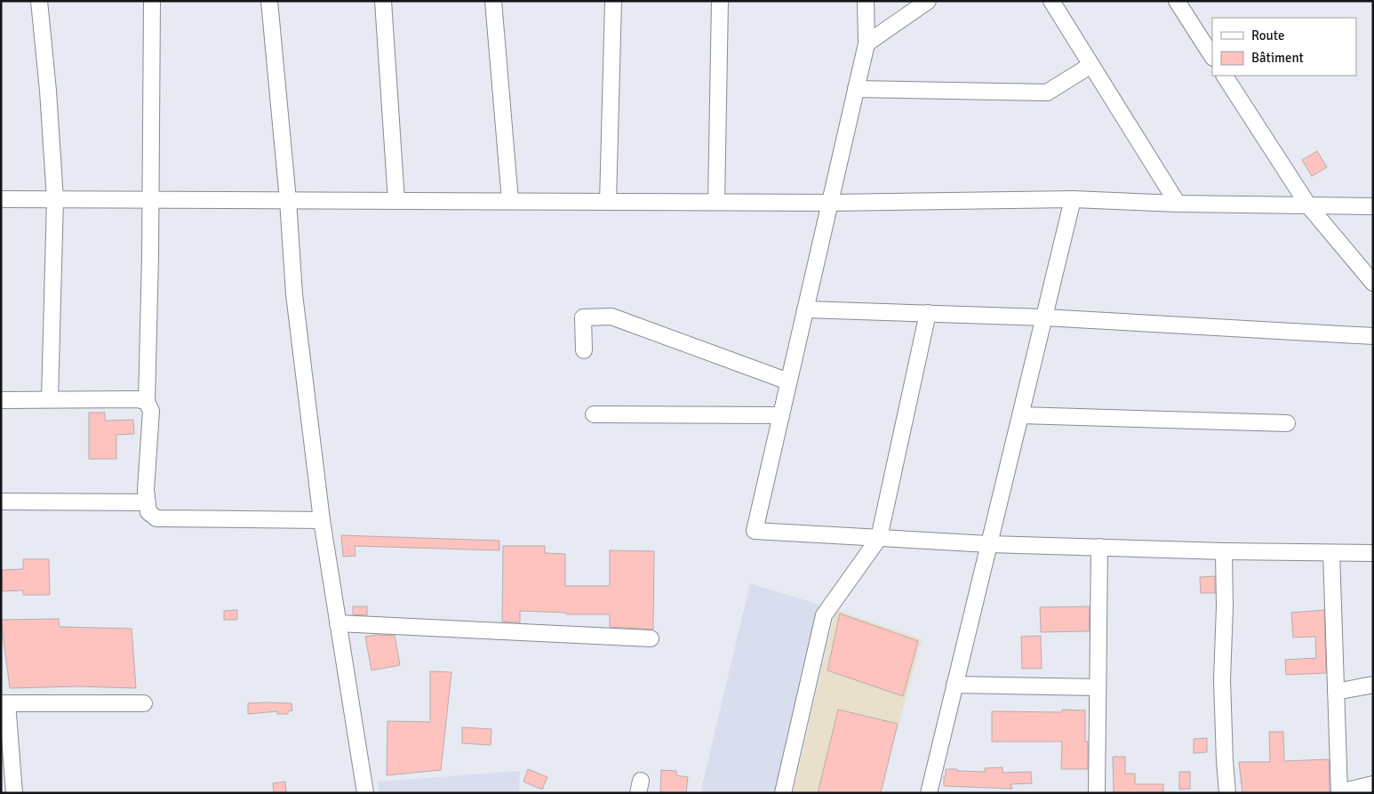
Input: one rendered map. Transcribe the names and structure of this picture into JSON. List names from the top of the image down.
{
  "legend": ["Route", "Bâtiment"]
}
